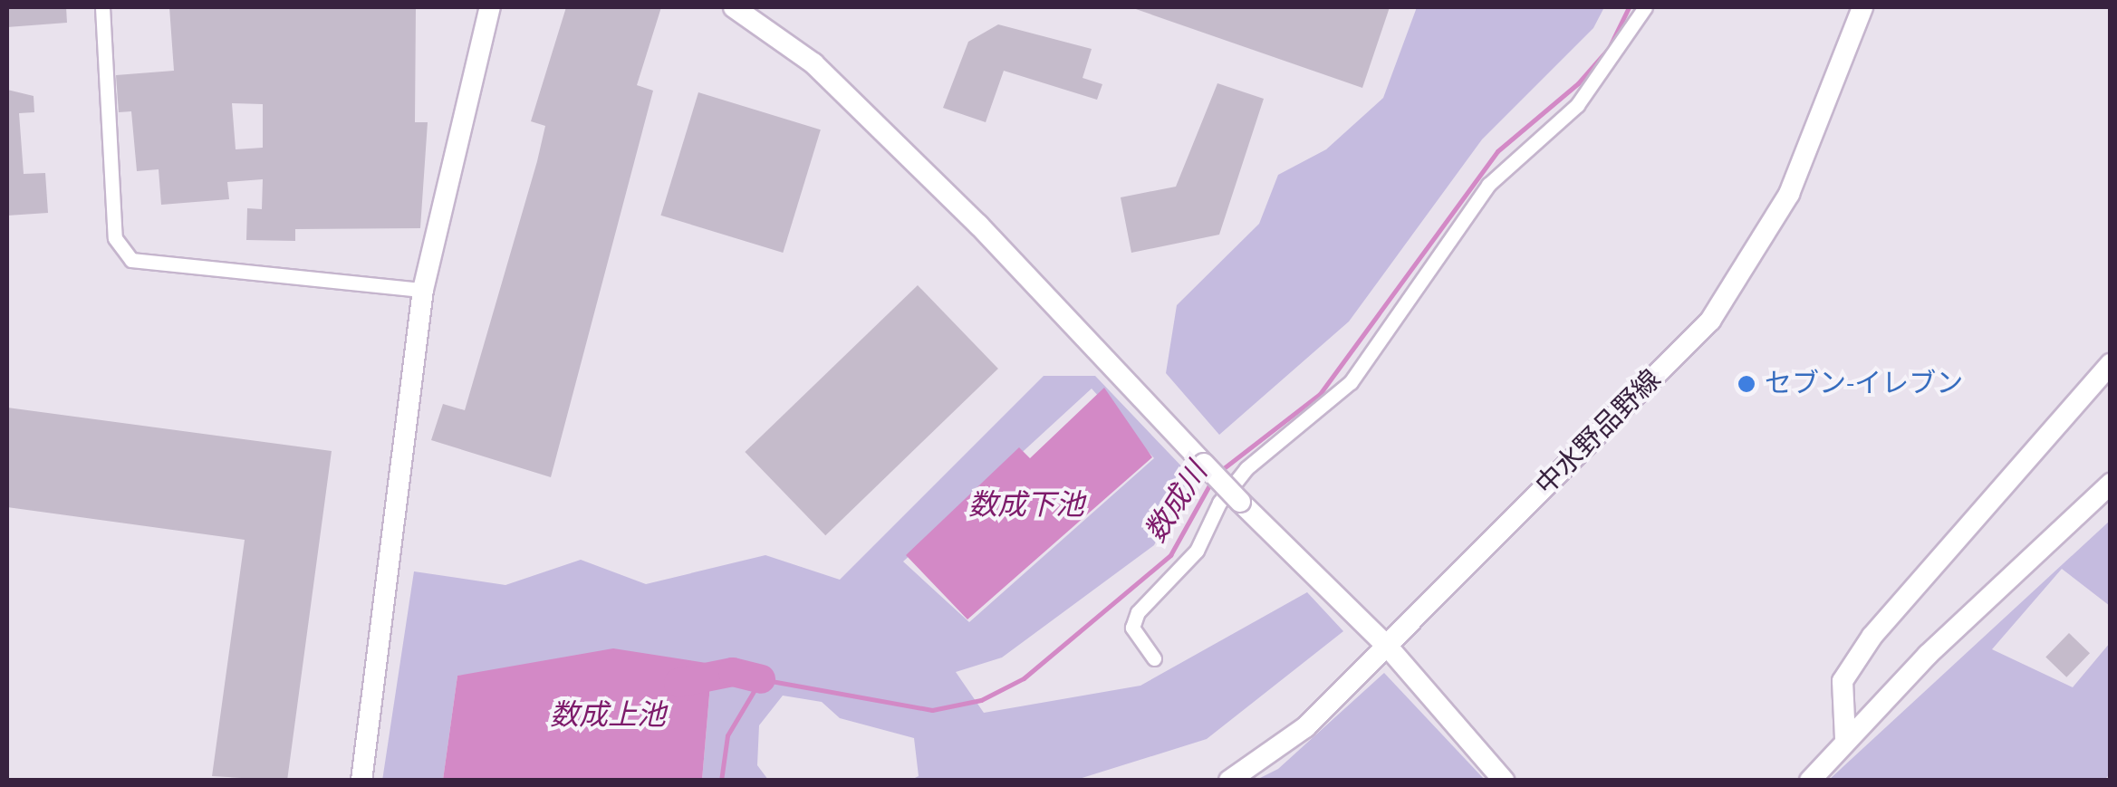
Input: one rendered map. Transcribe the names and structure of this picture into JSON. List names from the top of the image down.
{
  "streets": {
    "street": ["中水野品野線"]
  },
  "water": ["数成川", "数成下池", "数成上池"],
  "places": ["セブン-イレブン"]
}
